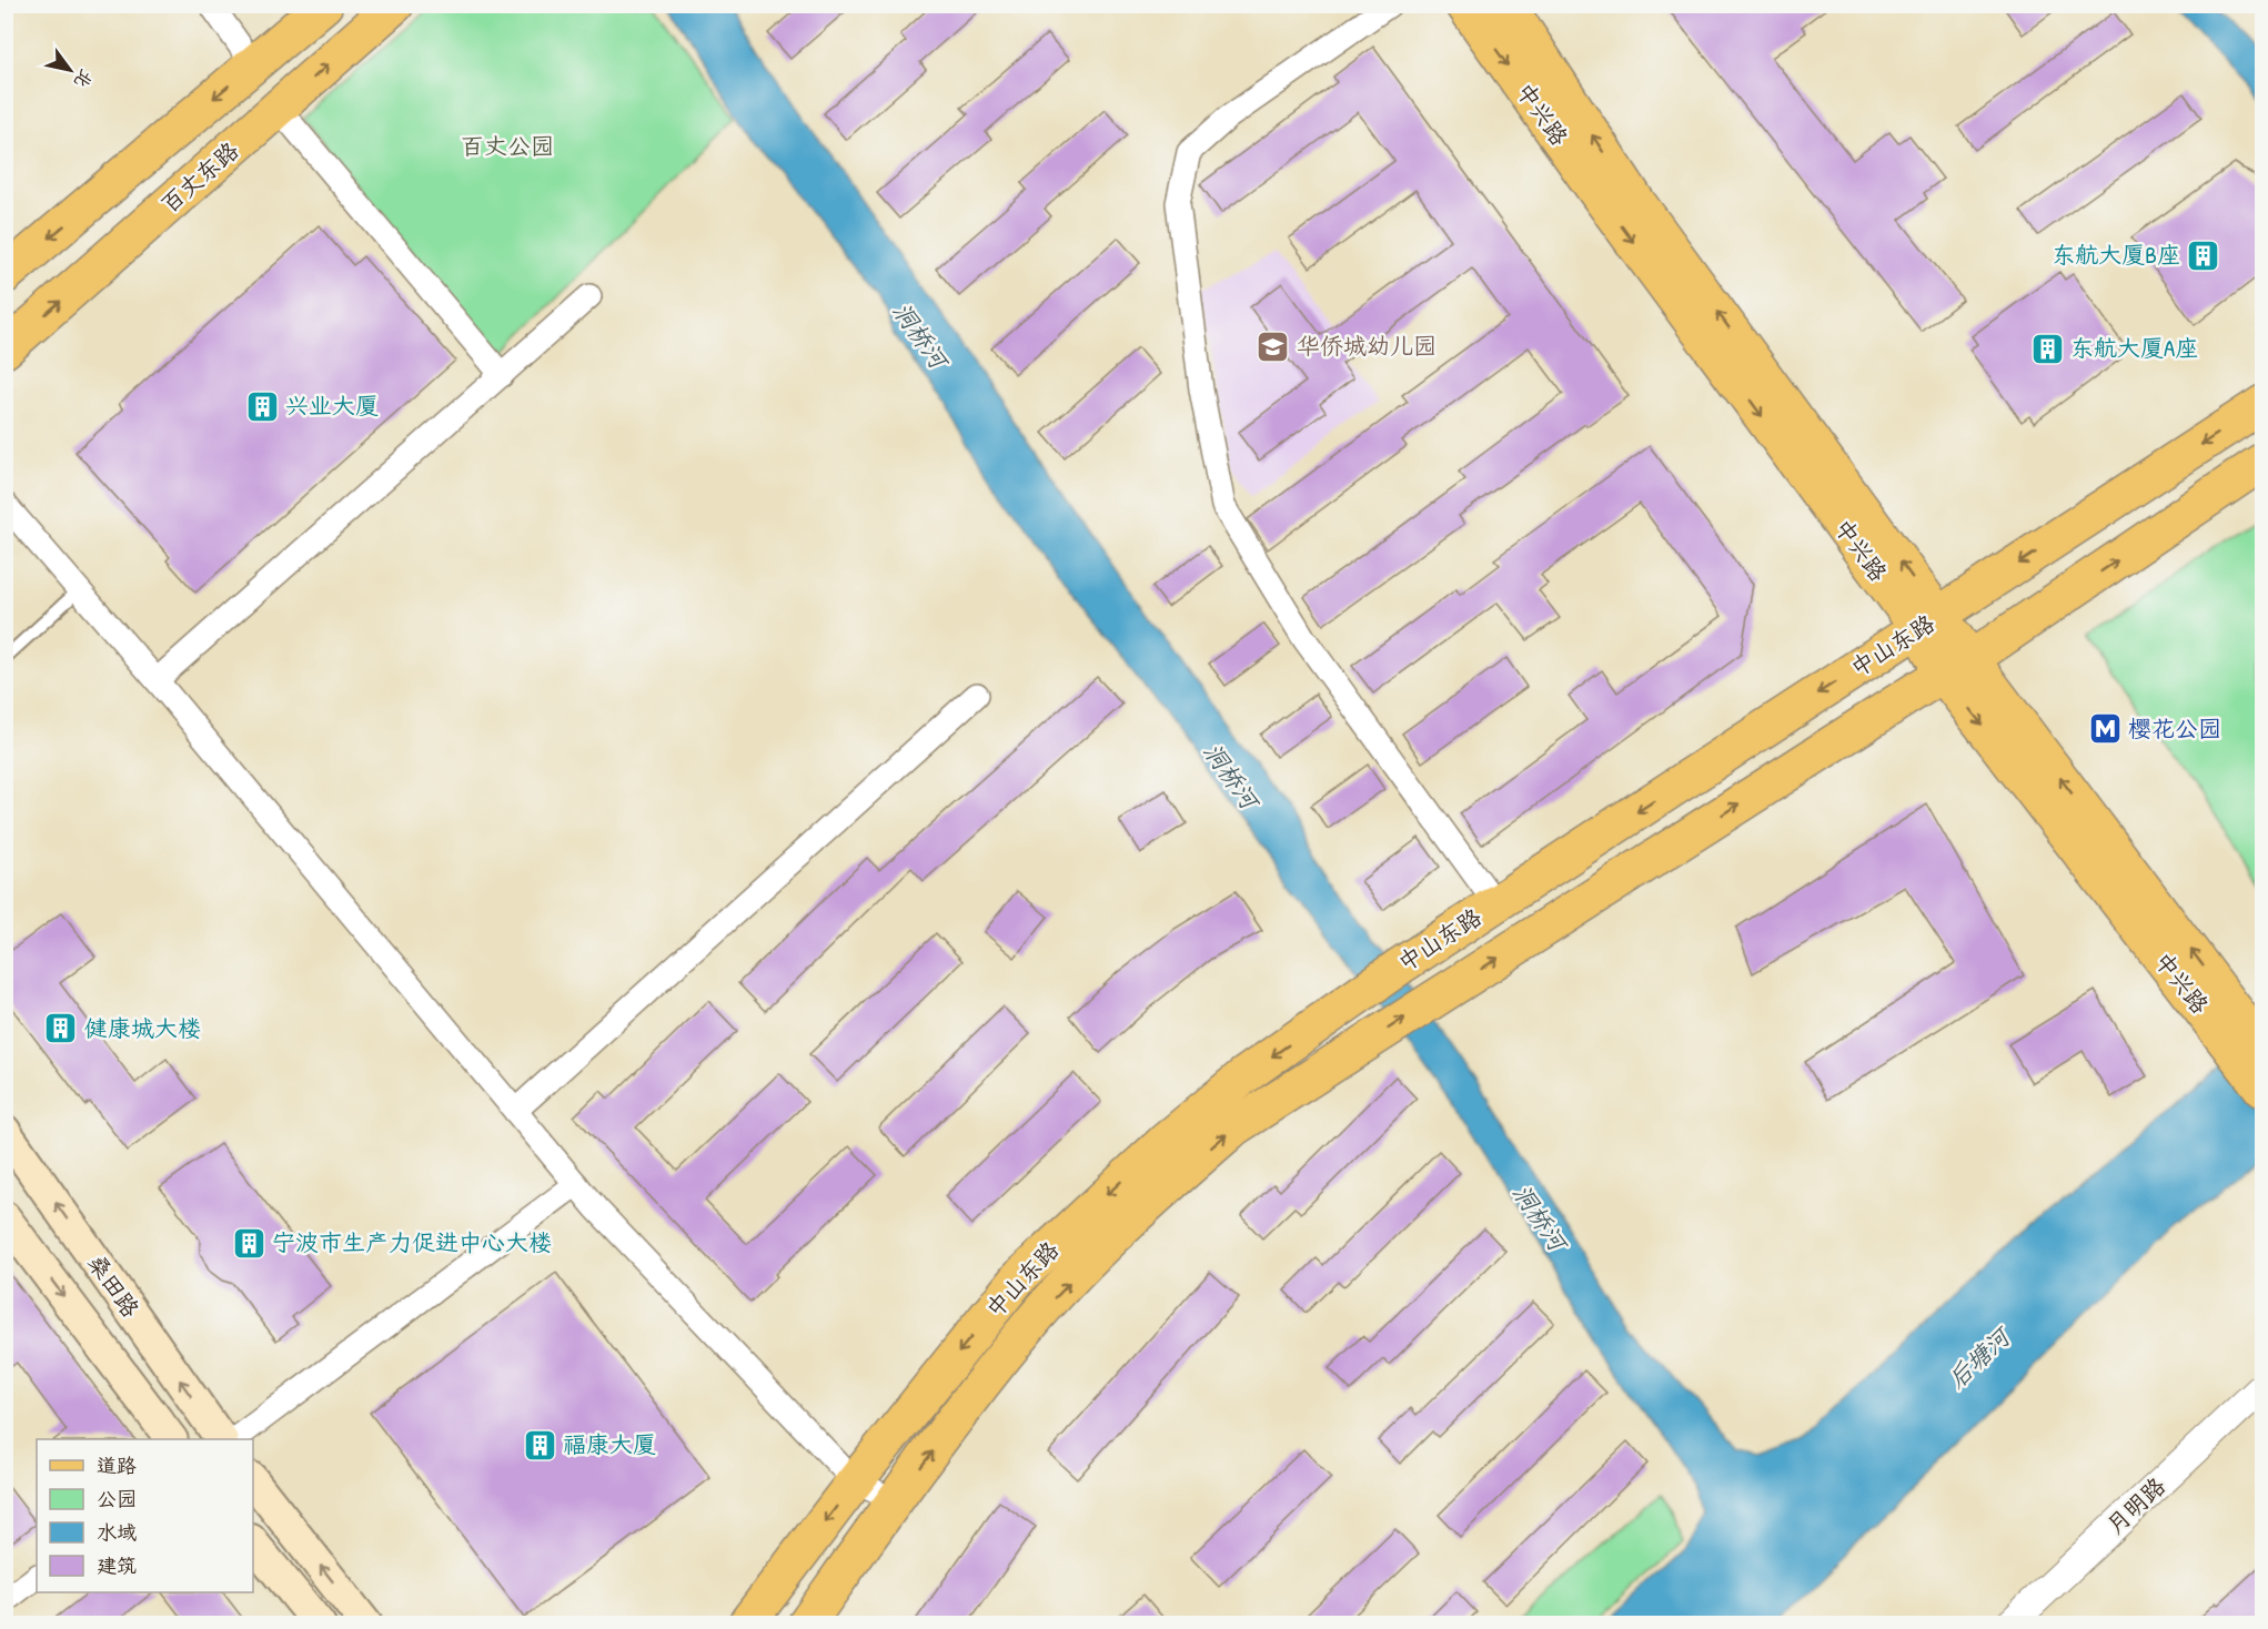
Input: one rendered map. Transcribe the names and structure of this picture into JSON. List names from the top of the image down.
{
  "streets": {
    "main road": [
      "中兴路",
      "百丈东路",
      "中山东路",
      "桑田路"
    ],
    "street": ["月明路"]
  },
  "crossings": [
    ["中兴路", "中山东路"]
  ],
  "water": ["洞桥河", "后塘河"],
  "parks": ["百丈公园"],
  "places": {
    "building": [
      "东航大厦B座",
      "东航大厦A座",
      "兴业大厦",
      "健康城大楼",
      "宁波市生产力促进中心大楼",
      "福康大厦"
    ],
    "school or university": ["华侨城幼儿园"],
    "metro station": ["樱花公园"]
  },
  "legend": [
    "道路",
    "公园",
    "水域",
    "建筑"
  ],
  "north": "bottom right"
}
